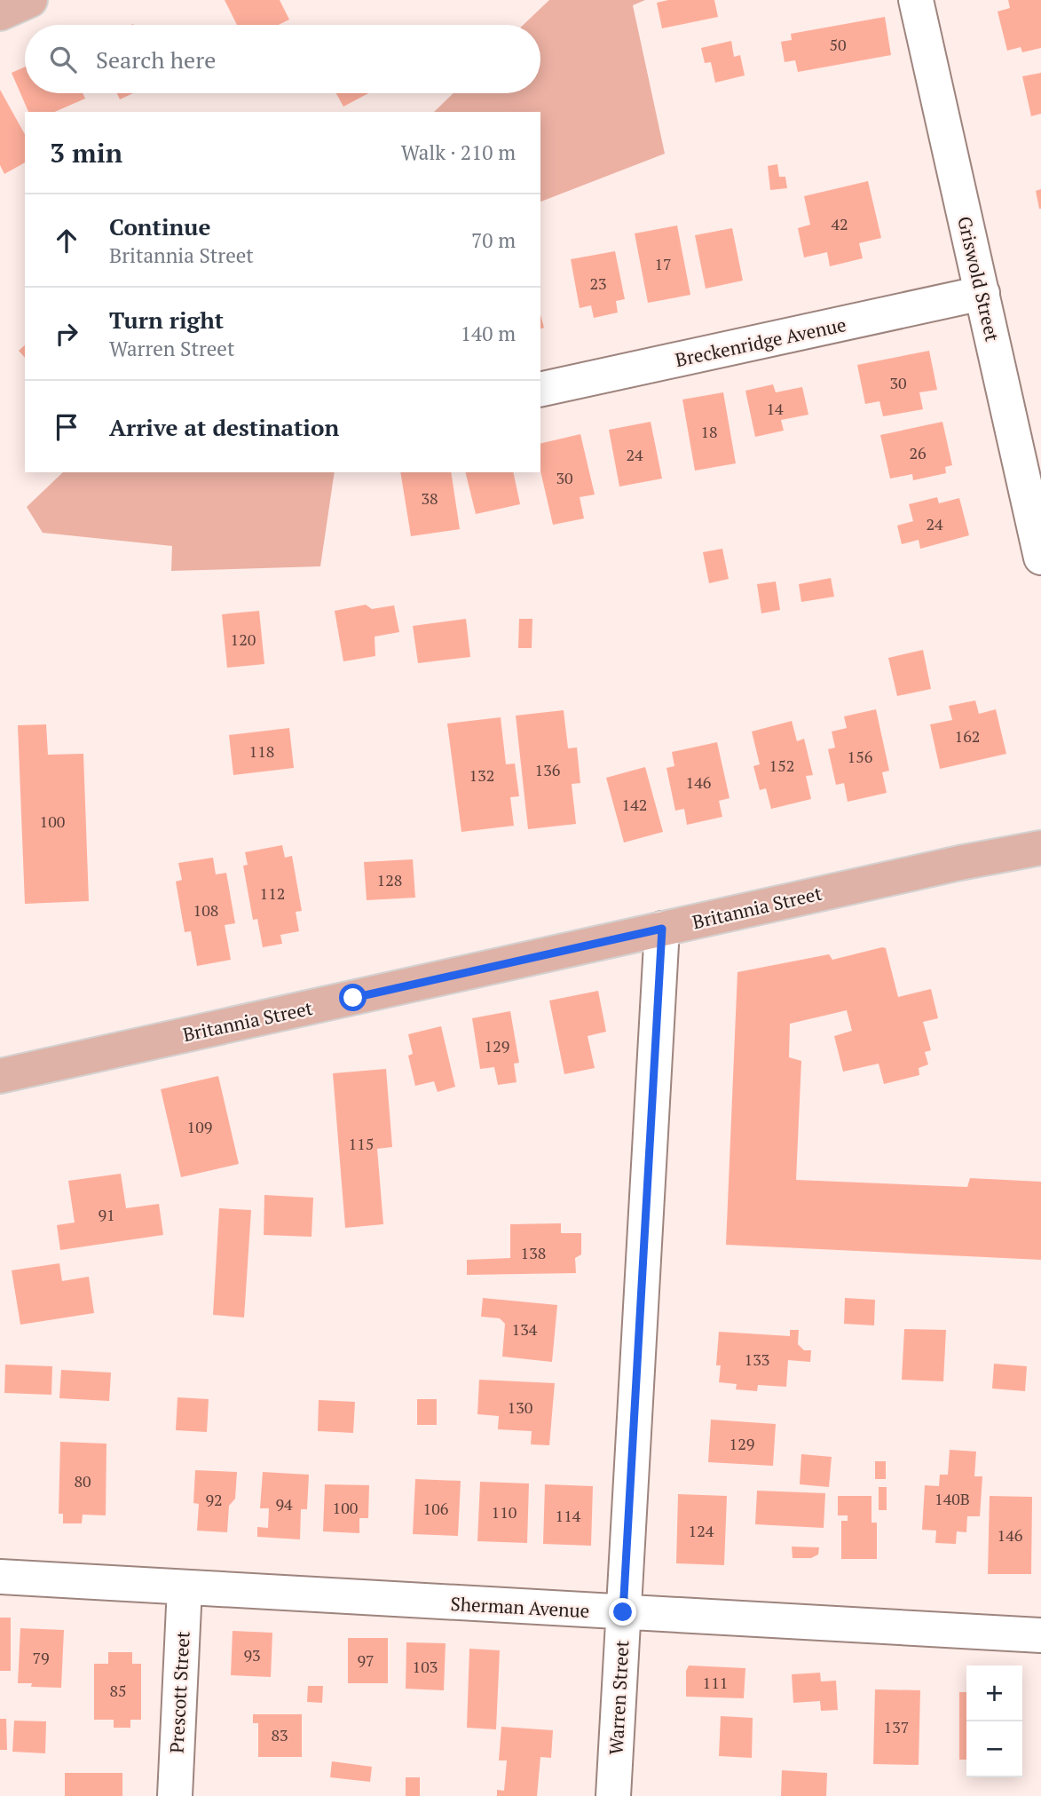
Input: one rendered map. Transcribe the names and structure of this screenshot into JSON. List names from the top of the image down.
{
  "streets": {
    "main road": ["Britannia Street"],
    "street": [
      "Griswold Street",
      "Breckenridge Avenue",
      "Sherman Avenue",
      "Prescott Street",
      "Warren Street"
    ]
  },
  "crossings": [
    ["Griswold Street", "Breckenridge Avenue"],
    ["Britannia Street", "Warren Street"],
    ["Sherman Avenue", "Prescott Street"],
    ["Sherman Avenue", "Warren Street"]
  ],
  "house_numbers": [
    "50",
    "42",
    "17",
    "23",
    "30",
    "14",
    "18",
    "26",
    "24",
    "30",
    "38",
    "24",
    "120",
    "162",
    "118",
    "156",
    "152",
    "136",
    "132",
    "146",
    "142",
    "100",
    "128",
    "112",
    "108",
    "129",
    "109",
    "115",
    "91",
    "138",
    "134",
    "133",
    "130",
    "129",
    "80",
    "140B",
    "92",
    "94",
    "100",
    "106",
    "110",
    "114",
    "124",
    "146",
    "93",
    "79",
    "97",
    "103",
    "111",
    "85",
    "137",
    "83"
  ],
  "page": {
    "search": "Search here",
    "heading": ["3 min", "Walk · 210 m"],
    "list": [
      ["Continue", "Britannia Street", "70 m"],
      ["Turn right", "Warren Street", "140 m"],
      "Arrive at destination"
    ],
    "map_buttons": ["+", "−"]
  }
}
